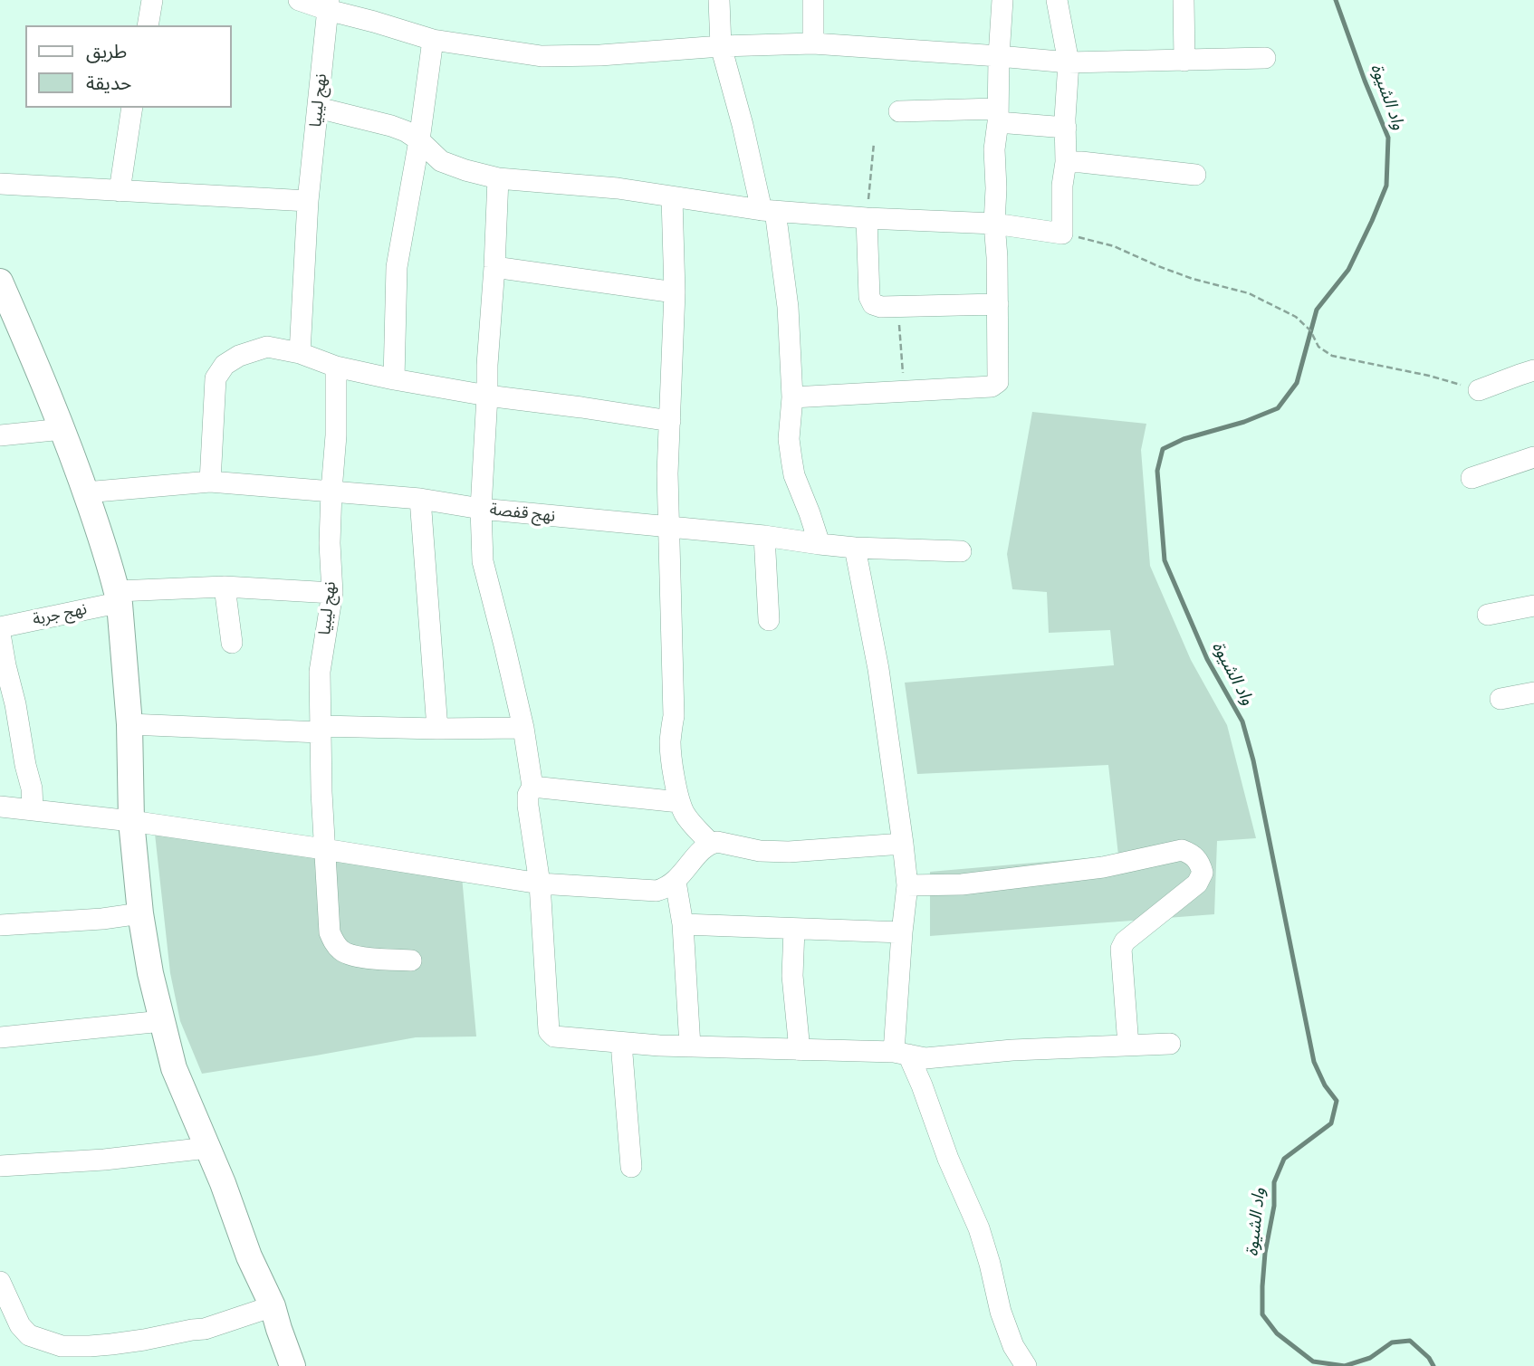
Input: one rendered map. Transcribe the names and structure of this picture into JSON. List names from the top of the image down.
{
  "streets": {
    "street": ["نهج ليبيا", "نهج قفصة", "نهج جربة"]
  },
  "crossings": [
    ["نهج ليبيا", "نهج قفصة"],
    ["نهج ليبيا", "نهج جربة"]
  ],
  "water": ["واد الشيوة"],
  "legend": ["طريق", "حديقة"]
}
